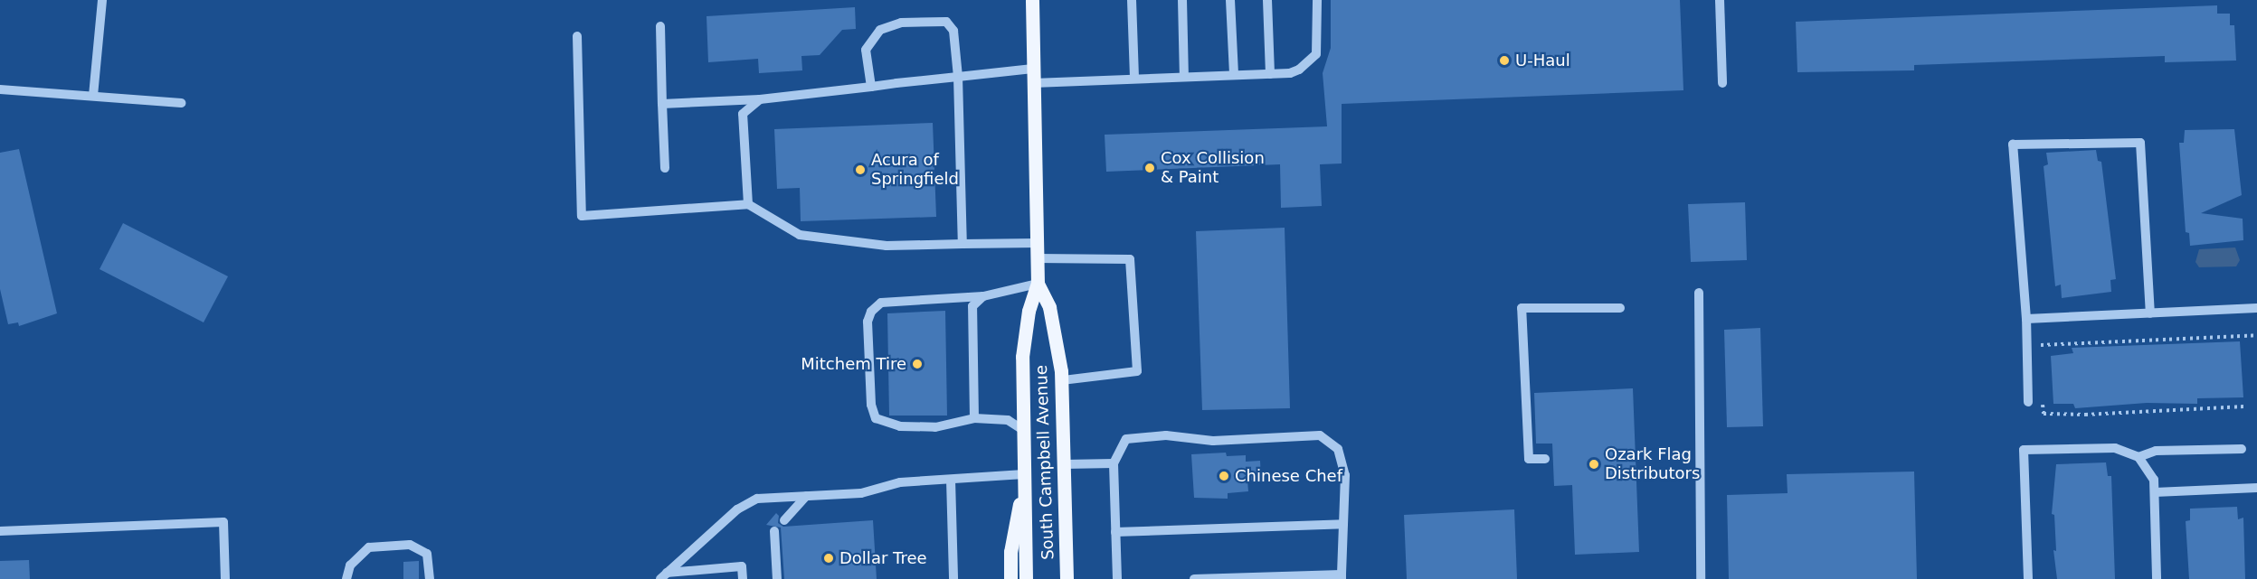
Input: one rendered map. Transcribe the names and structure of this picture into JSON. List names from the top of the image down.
{
  "streets": {
    "main road": ["South Campbell Avenue"]
  },
  "places": [
    "U-Haul",
    "Cox Collision & Paint",
    "Acura of Springfield",
    "Mitchem Tire",
    "Ozark Flag Distributors",
    "Chinese Chef",
    "Dollar Tree"
  ]
}
